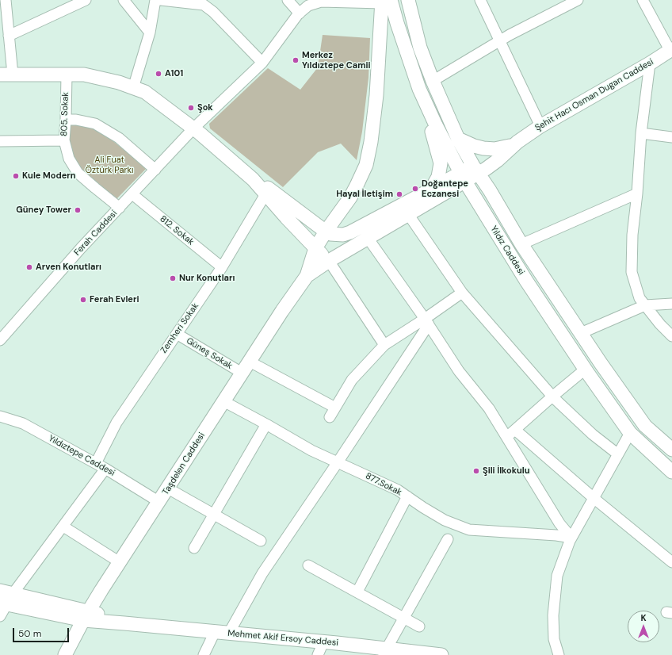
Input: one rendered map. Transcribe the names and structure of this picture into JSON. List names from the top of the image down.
{
  "streets": {
    "main road": [
      "Şehit Hacı Osman Dugan Caddesi",
      "Yıldız Caddesi",
      "Taşdelen Caddesi",
      "Mehmet Akif Ersoy Caddesi"
    ],
    "street": [
      "805. Sokak",
      "812. Sokak",
      "Ferah Caddesi",
      "Zemheri Sokak",
      "Güneş Sokak",
      "Yıldıztepe Caddesi",
      "877.Sokak"
    ]
  },
  "crossings": [
    ["Şehit Hacı Osman Dugan Caddesi", "Yıldız Caddesi"],
    ["805. Sokak", "Ferah Caddesi"],
    ["812. Sokak", "Ferah Caddesi"],
    ["812. Sokak", "Zemheri Sokak"],
    ["Zemheri Sokak", "Güneş Sokak"],
    ["Zemheri Sokak", "Yıldıztepe Caddesi"],
    ["Güneş Sokak", "Taşdelen Caddesi"],
    ["Yıldıztepe Caddesi", "Taşdelen Caddesi"],
    ["Taşdelen Caddesi", "877.Sokak"],
    ["Taşdelen Caddesi", "Mehmet Akif Ersoy Caddesi"]
  ],
  "parks": ["Ali Fuat Öztürk Parkı"],
  "places": [
    "Merkez Yıldıztepe Camii",
    "A101",
    "Şok",
    "Kule Modern",
    "Doğantepe Eczanesi",
    "Hayal İletişim",
    "Güney Tower",
    "Arven Konutları",
    "Nur Konutları",
    "Ferah Evleri",
    "Şili İlkokulu"
  ],
  "scale_bar": "50 m",
  "north": "top"
}
